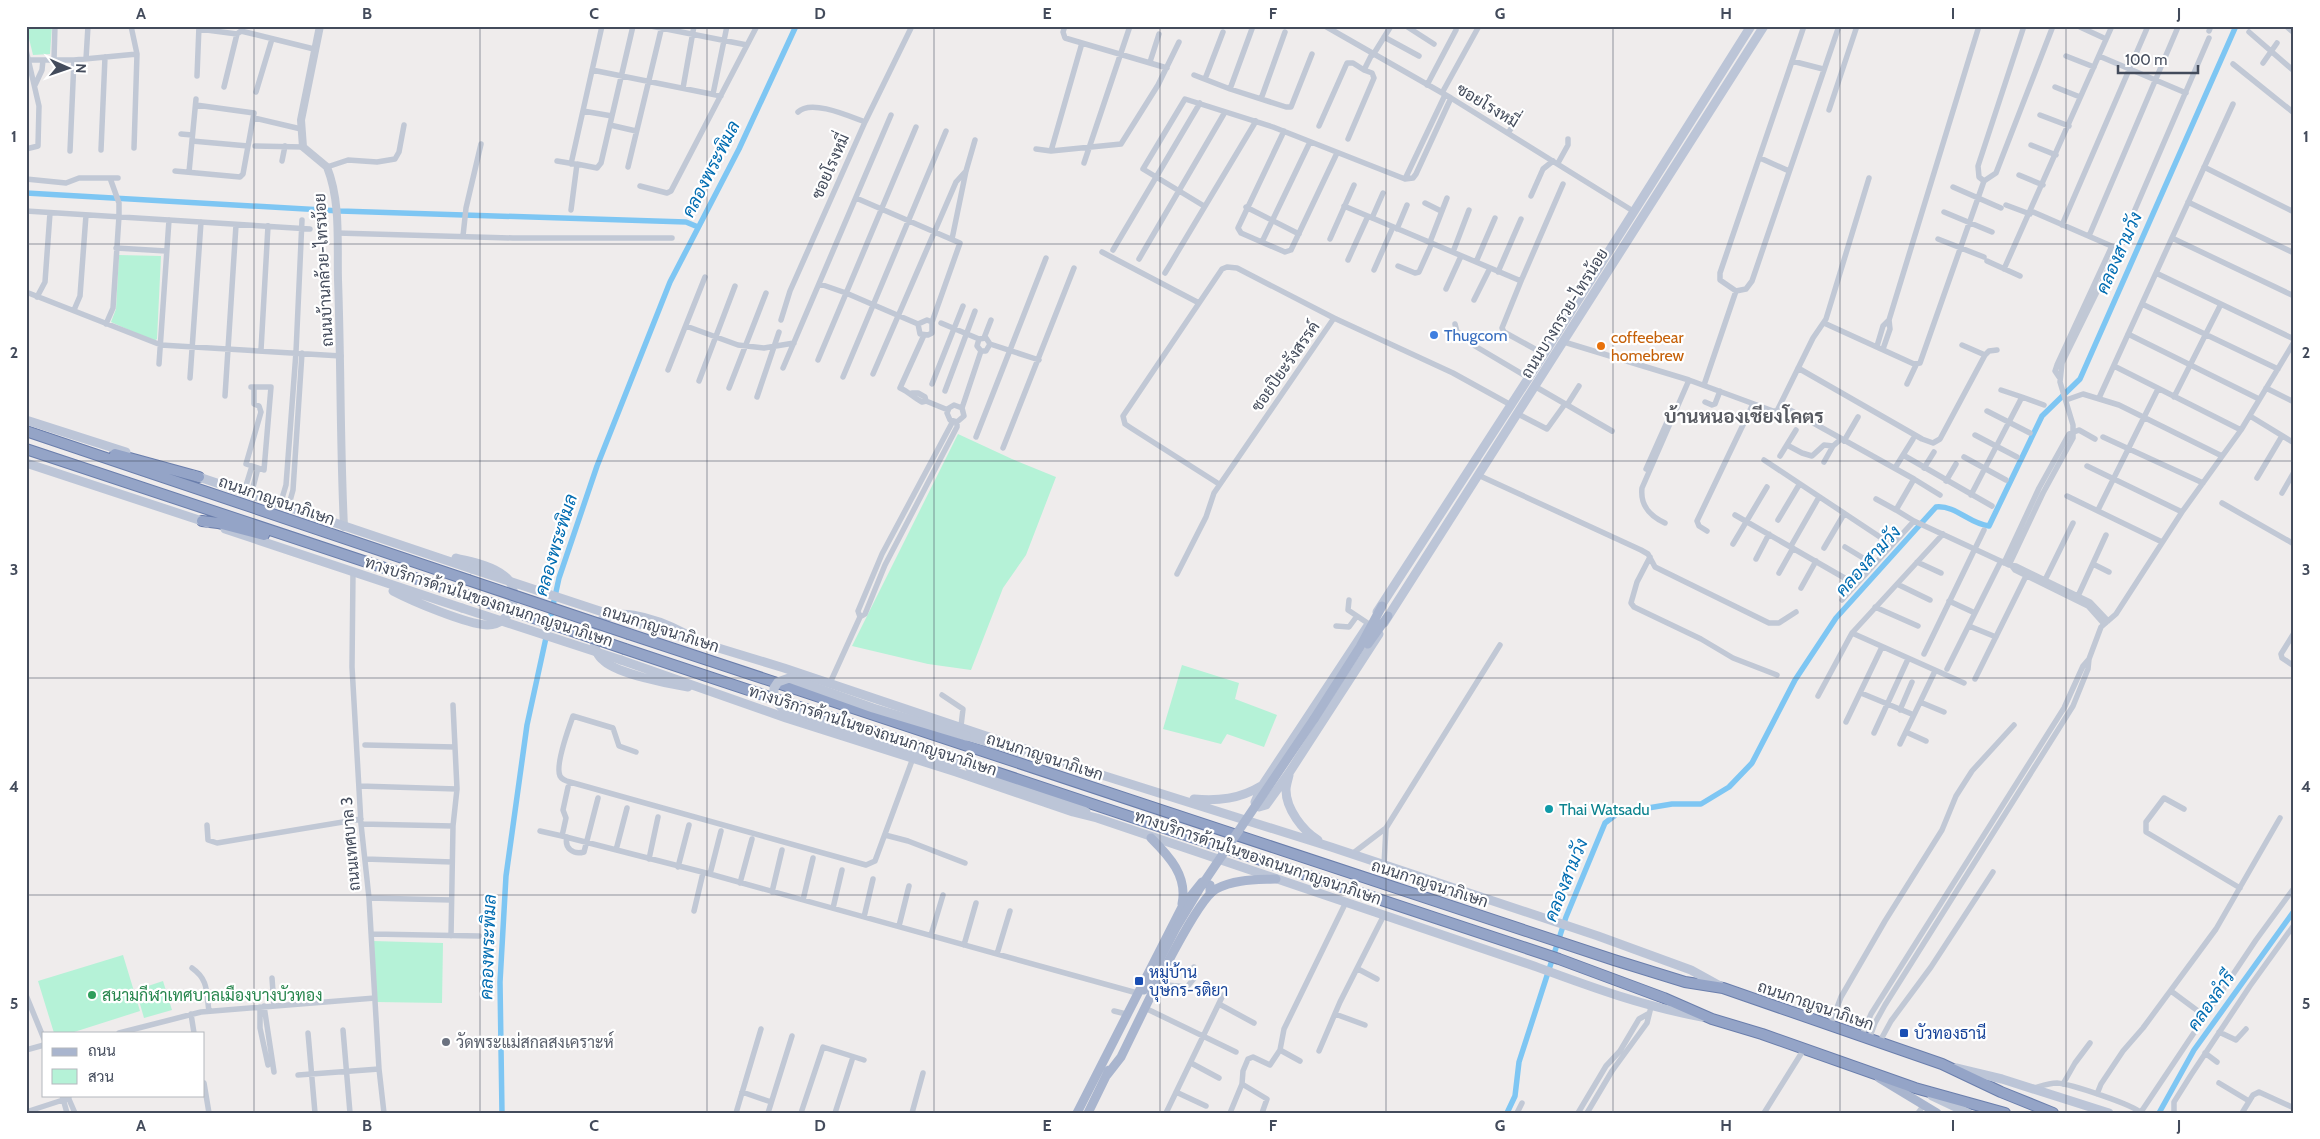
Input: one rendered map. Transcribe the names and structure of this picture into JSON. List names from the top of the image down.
{
  "streets": {
    "highway": ["ถนนกาญจนาภิเษก"],
    "main road": ["ถนนบางกรวย-ไทรน้อย", "ทางบริการด้านในของถนนกาญจนาภิเษก"],
    "street": [
      "ซอยโรงหมี่",
      "ถนนบ้านกล้วย-ไทรน้อย",
      "ซอยปิยะรังสรรค์",
      "ถนนเทศบาล 3"
    ]
  },
  "crossings": [
    ["ซอยโรงหมี่", "ถนนบางกรวย-ไทรน้อย"],
    ["ถนนบางกรวย-ไทรน้อย", "ซอยปิยะรังสรรค์"],
    ["ถนนกาญจนาภิเษก", "ทางบริการด้านในของถนนกาญจนาภิเษก"],
    ["ทางบริการด้านในของถนนกาญจนาภิเษก", "ถนนเทศบาล 3"]
  ],
  "districts": ["บ้านหนองเชียงโคตร"],
  "water": ["คลองพระพิมล", "คลองสามวัง", "คลองลำรี"],
  "places": {
    "other": [
      "Thugcom",
      "coffeebear homebrew",
      "Thai Watsadu",
      "สนามกีฬาเทศบาลเมืองบางบัวทอง",
      "วัดพระแม่สกลสงเคราะห์"
    ],
    "transit": ["หมู่บ้าน บุษกร-รติยา", "บัวทองธานี"]
  },
  "legend": ["ถนน", "สวน"],
  "scale_bar": "100 m",
  "north": "right",
  "grid": {
    "columns": [
      "A",
      "B",
      "C",
      "D",
      "E",
      "F",
      "G",
      "H",
      "I",
      "J"
    ],
    "rows": [
      "1",
      "2",
      "3",
      "4",
      "5"
    ]
  }
}
